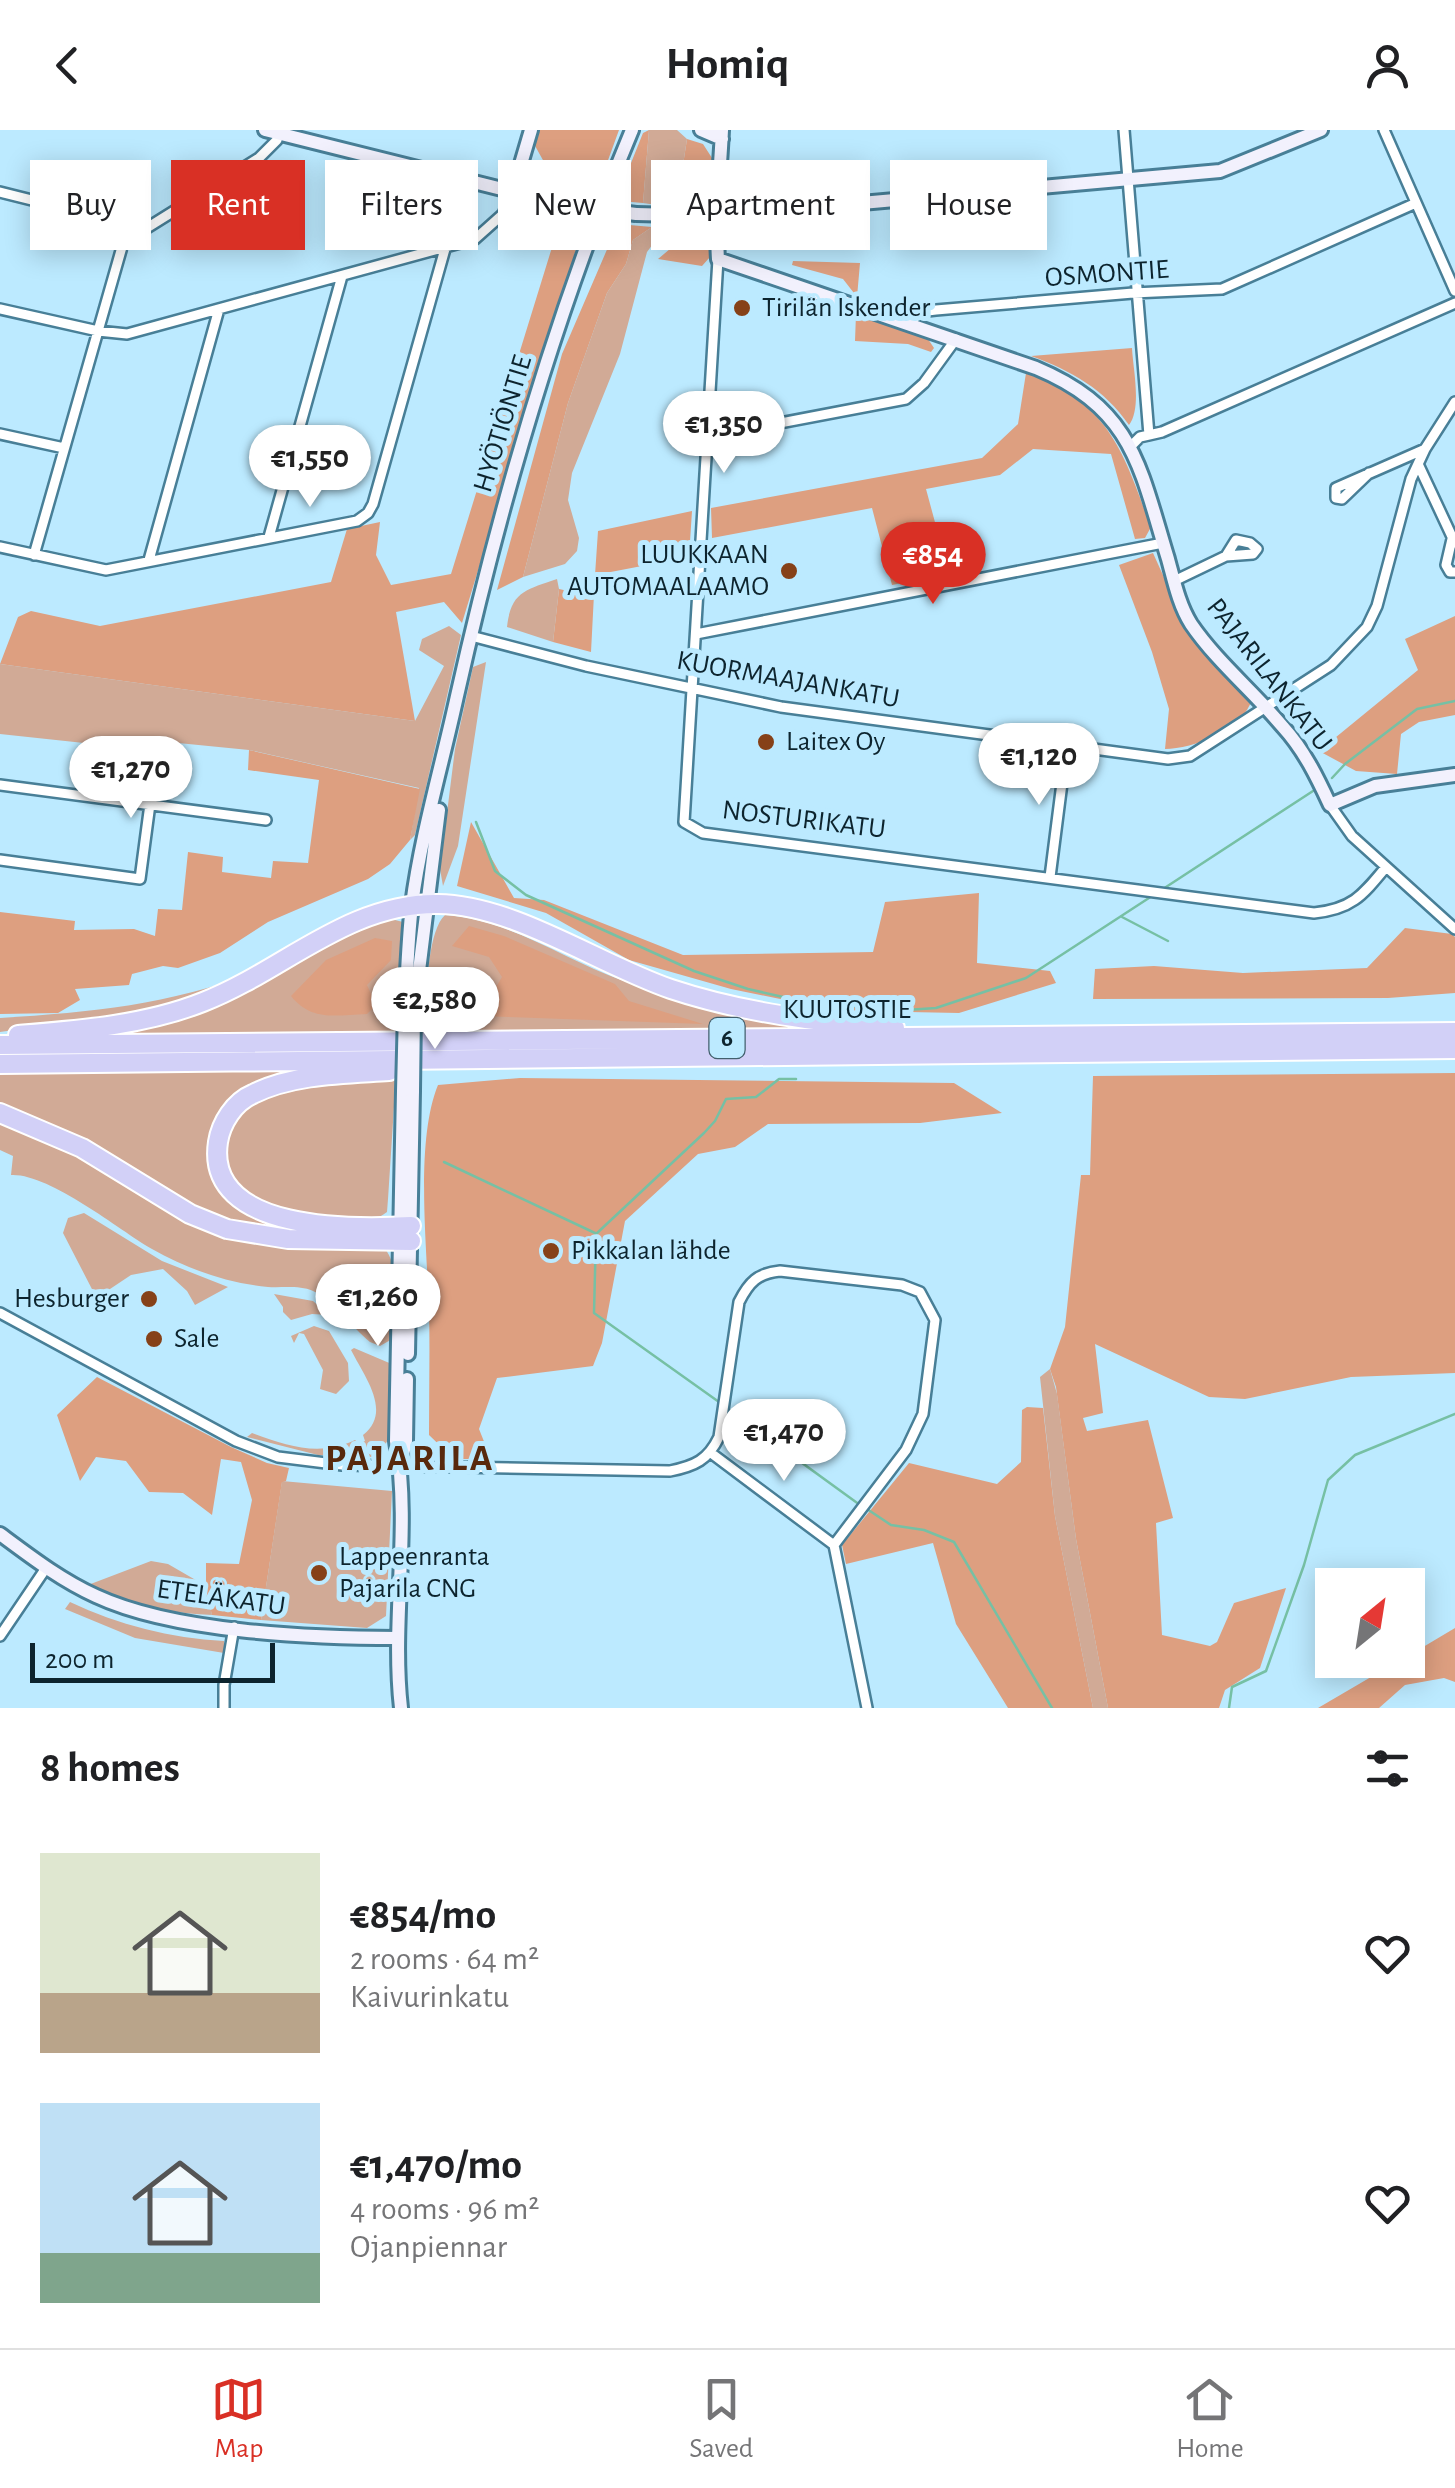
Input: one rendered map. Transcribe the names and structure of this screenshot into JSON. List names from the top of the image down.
{
  "streets": {
    "highway": ["KUUTOSTIE", "6"],
    "main road": [
      "HYÖTIÖNTIE",
      "PAJARILANKATU",
      "NOSTURIKATU",
      "ETELÄKATU"
    ],
    "street": ["OSMONTIE", "KUORMAAJANKATU"]
  },
  "crossings": [
    ["OSMONTIE", "PAJARILANKATU"],
    ["HYÖTIÖNTIE", "KUORMAAJANKATU"],
    ["HYÖTIÖNTIE", "ETELÄKATU"],
    ["PAJARILANKATU", "KUORMAAJANKATU"],
    ["PAJARILANKATU", "NOSTURIKATU"],
    ["KUORMAAJANKATU", "NOSTURIKATU"]
  ],
  "districts": ["PAJARILA"],
  "places": [
    "Tirilän Iskender",
    "LUUKKAAN AUTOMAALAAMO",
    "Laitex Oy",
    "Pikkalan lähde",
    "Hesburger",
    "Sale",
    "Lappeenranta Pajarila CNG"
  ],
  "scale_bar": "200 m",
  "north": "top right",
  "page": {
    "header": "Homiq",
    "chip": [
      "Buy",
      "Rent",
      "Filters",
      "New",
      "Apartment",
      "House"
    ],
    "price": [
      "€1,350",
      "€1,550",
      "€854",
      "€1,120",
      "€1,270",
      "€2,580",
      "€1,260",
      "€1,470"
    ],
    "scale": "200 m",
    "heading": "8 homes",
    "list": [
      {
        "name": "€854/mo",
        "note": "2 rooms · 64 m² · Kaivurinkatu"
      },
      {
        "name": "€1,470/mo",
        "note": "4 rooms · 96 m² · Ojanpiennar"
      }
    ],
    "tabs": ["Map", "Saved", "Home"]
  }
}
